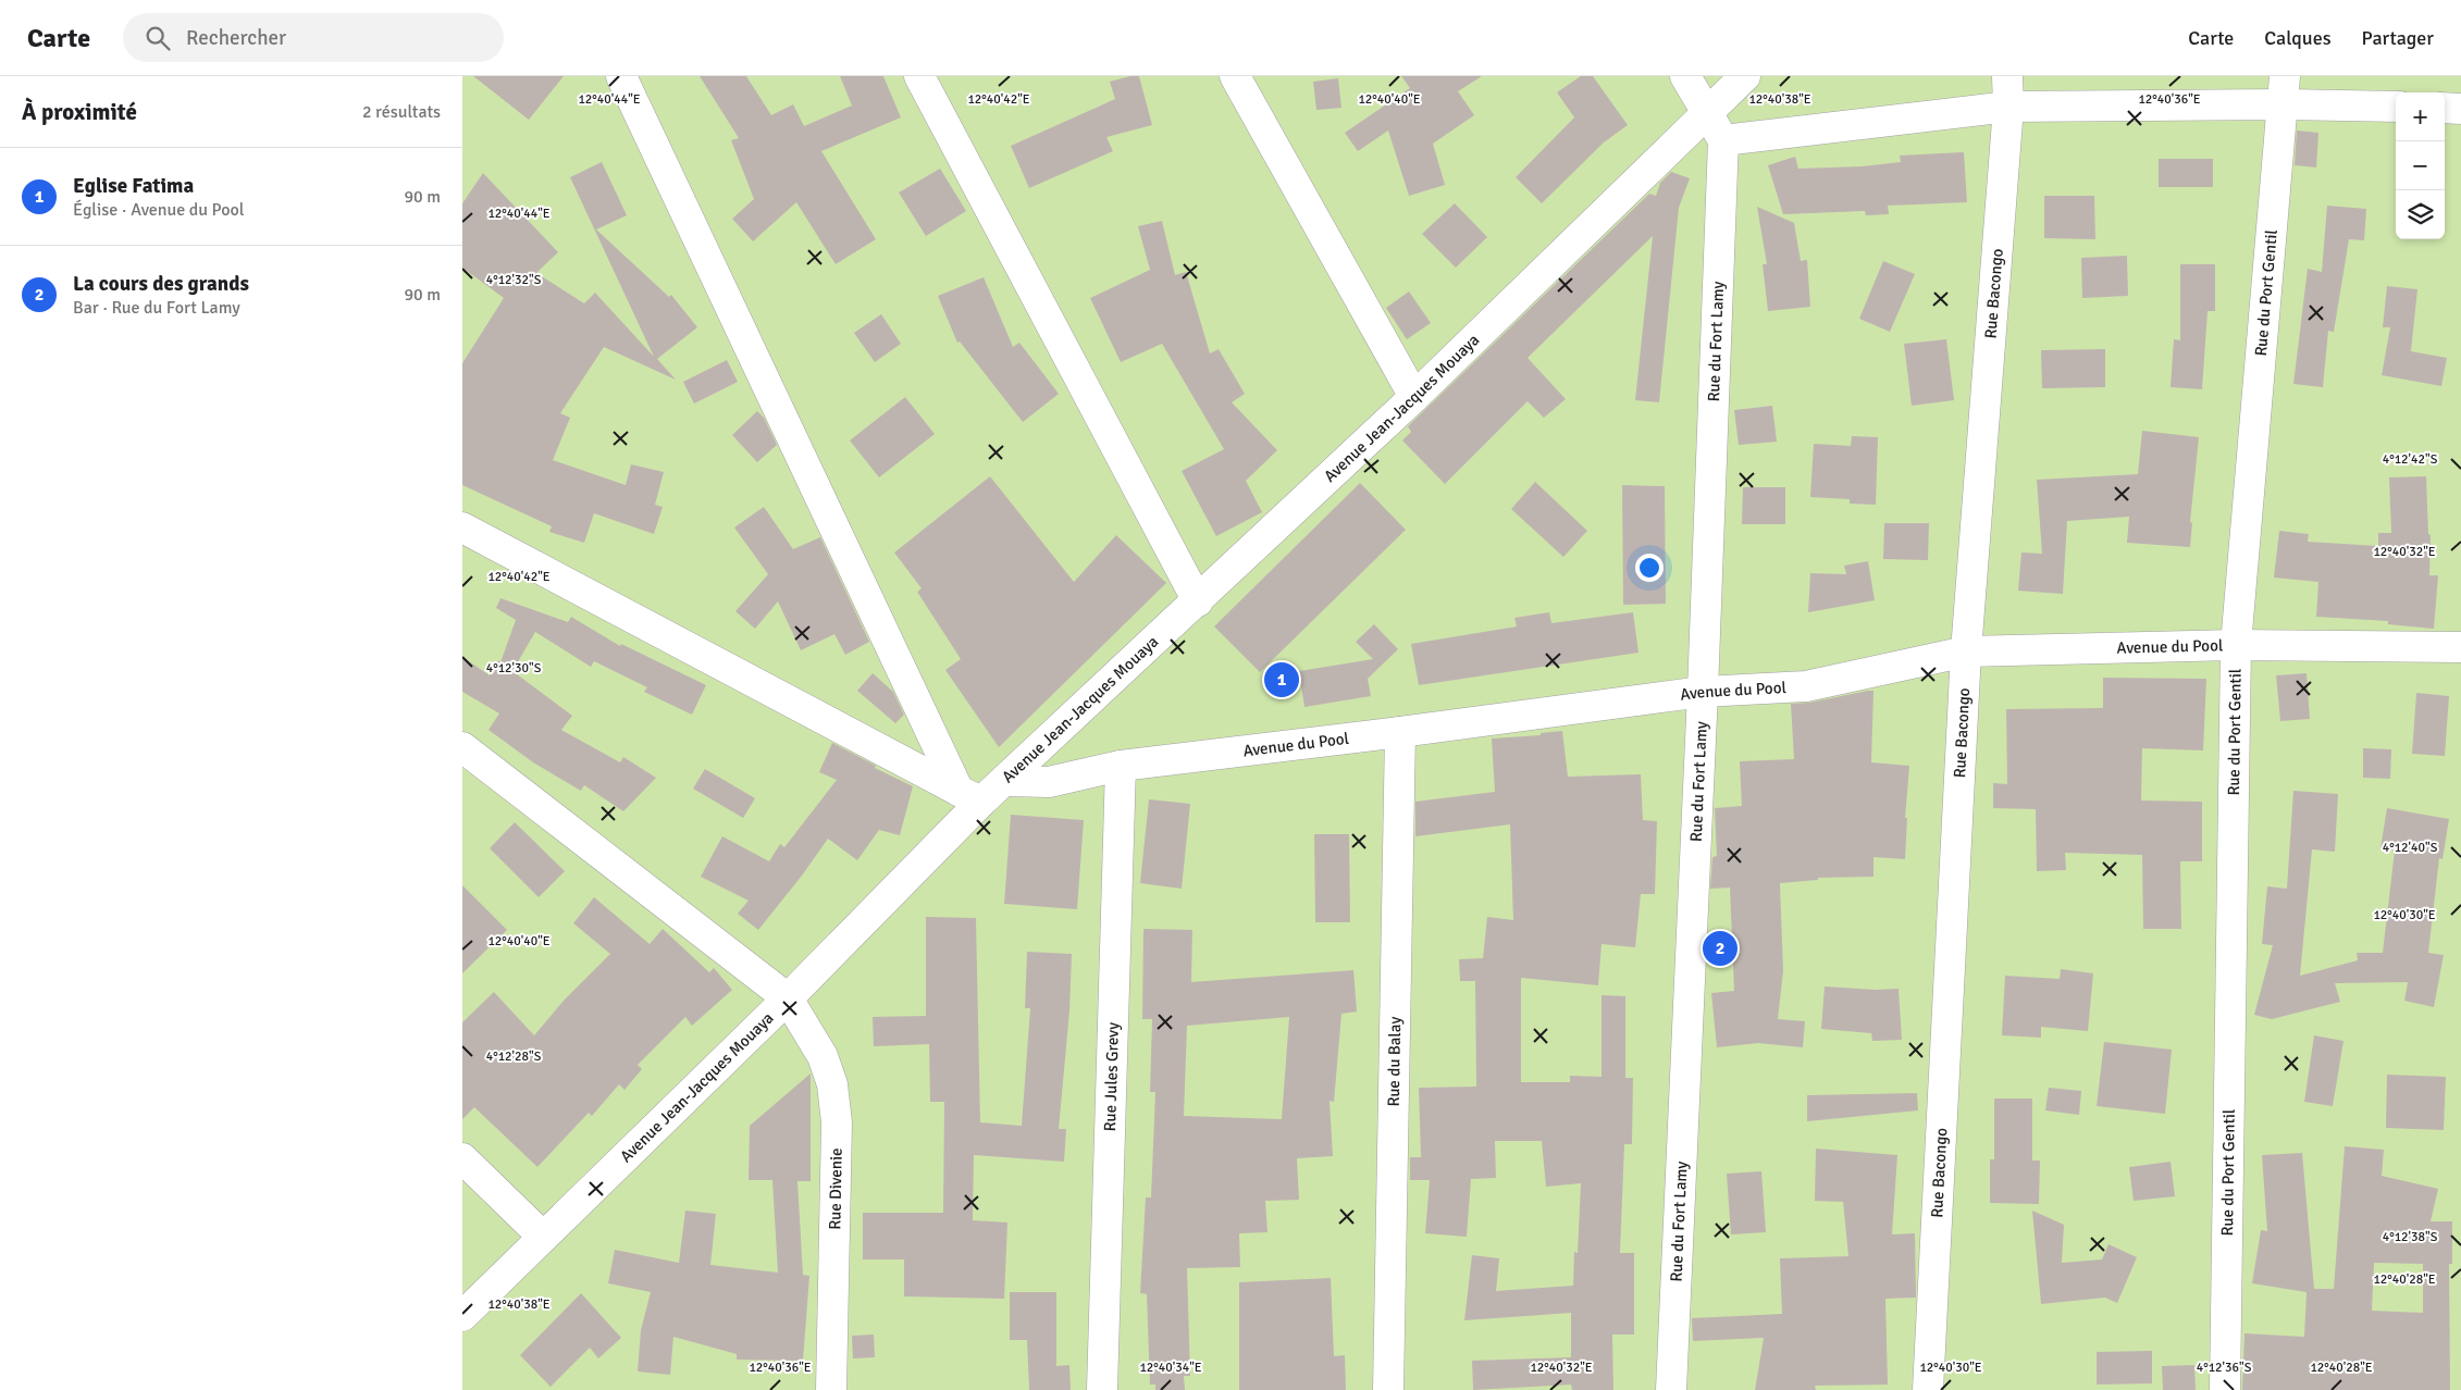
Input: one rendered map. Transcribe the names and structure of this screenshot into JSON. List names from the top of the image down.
{
  "streets": {
    "street": [
      "Rue du Port Gentil",
      "Rue Bacongo",
      "Rue du Fort Lamy",
      "Avenue Jean-Jacques Mouaya",
      "Avenue du Pool",
      "Rue du Balay",
      "Rue Jules Grevy",
      "Rue Divenie"
    ]
  },
  "crossings": [
    ["Rue du Port Gentil", "Avenue du Pool"],
    ["Rue Bacongo", "Avenue du Pool"],
    ["Rue du Fort Lamy", "Avenue du Pool"],
    ["Avenue Jean-Jacques Mouaya", "Avenue du Pool"],
    ["Avenue Jean-Jacques Mouaya", "Rue Divenie"],
    ["Avenue du Pool", "Rue du Balay"],
    ["Avenue du Pool", "Rue Jules Grevy"]
  ],
  "page": {
    "header": "Carte",
    "search": "Rechercher",
    "nav": ["Carte", "Calques", "Partager"],
    "heading": ["À proximité", "2 résultats"],
    "map_buttons": ["+", "−"],
    "list": [
      {
        "mark": "1",
        "name": "Eglise Fatima",
        "note": "Église · Avenue du Pool",
        "value": "90 m"
      },
      {
        "mark": "2",
        "name": "La cours des grands",
        "note": "Bar · Rue du Fort Lamy",
        "value": "90 m"
      }
    ],
    "pins": ["1", "2"]
  },
  "coordinates": [
    "12°40'44\"E",
    "12°40'42\"E",
    "12°40'40\"E",
    "12°40'38\"E",
    "12°40'36\"E",
    "4°12'32\"S",
    "4°12'42\"S",
    "12°40'32\"E",
    "4°12'30\"S",
    "4°12'40\"S",
    "12°40'30\"E",
    "4°12'28\"S",
    "4°12'38\"S",
    "12°40'28\"E",
    "4°12'36\"S",
    "12°40'34\"E"
  ]
}
